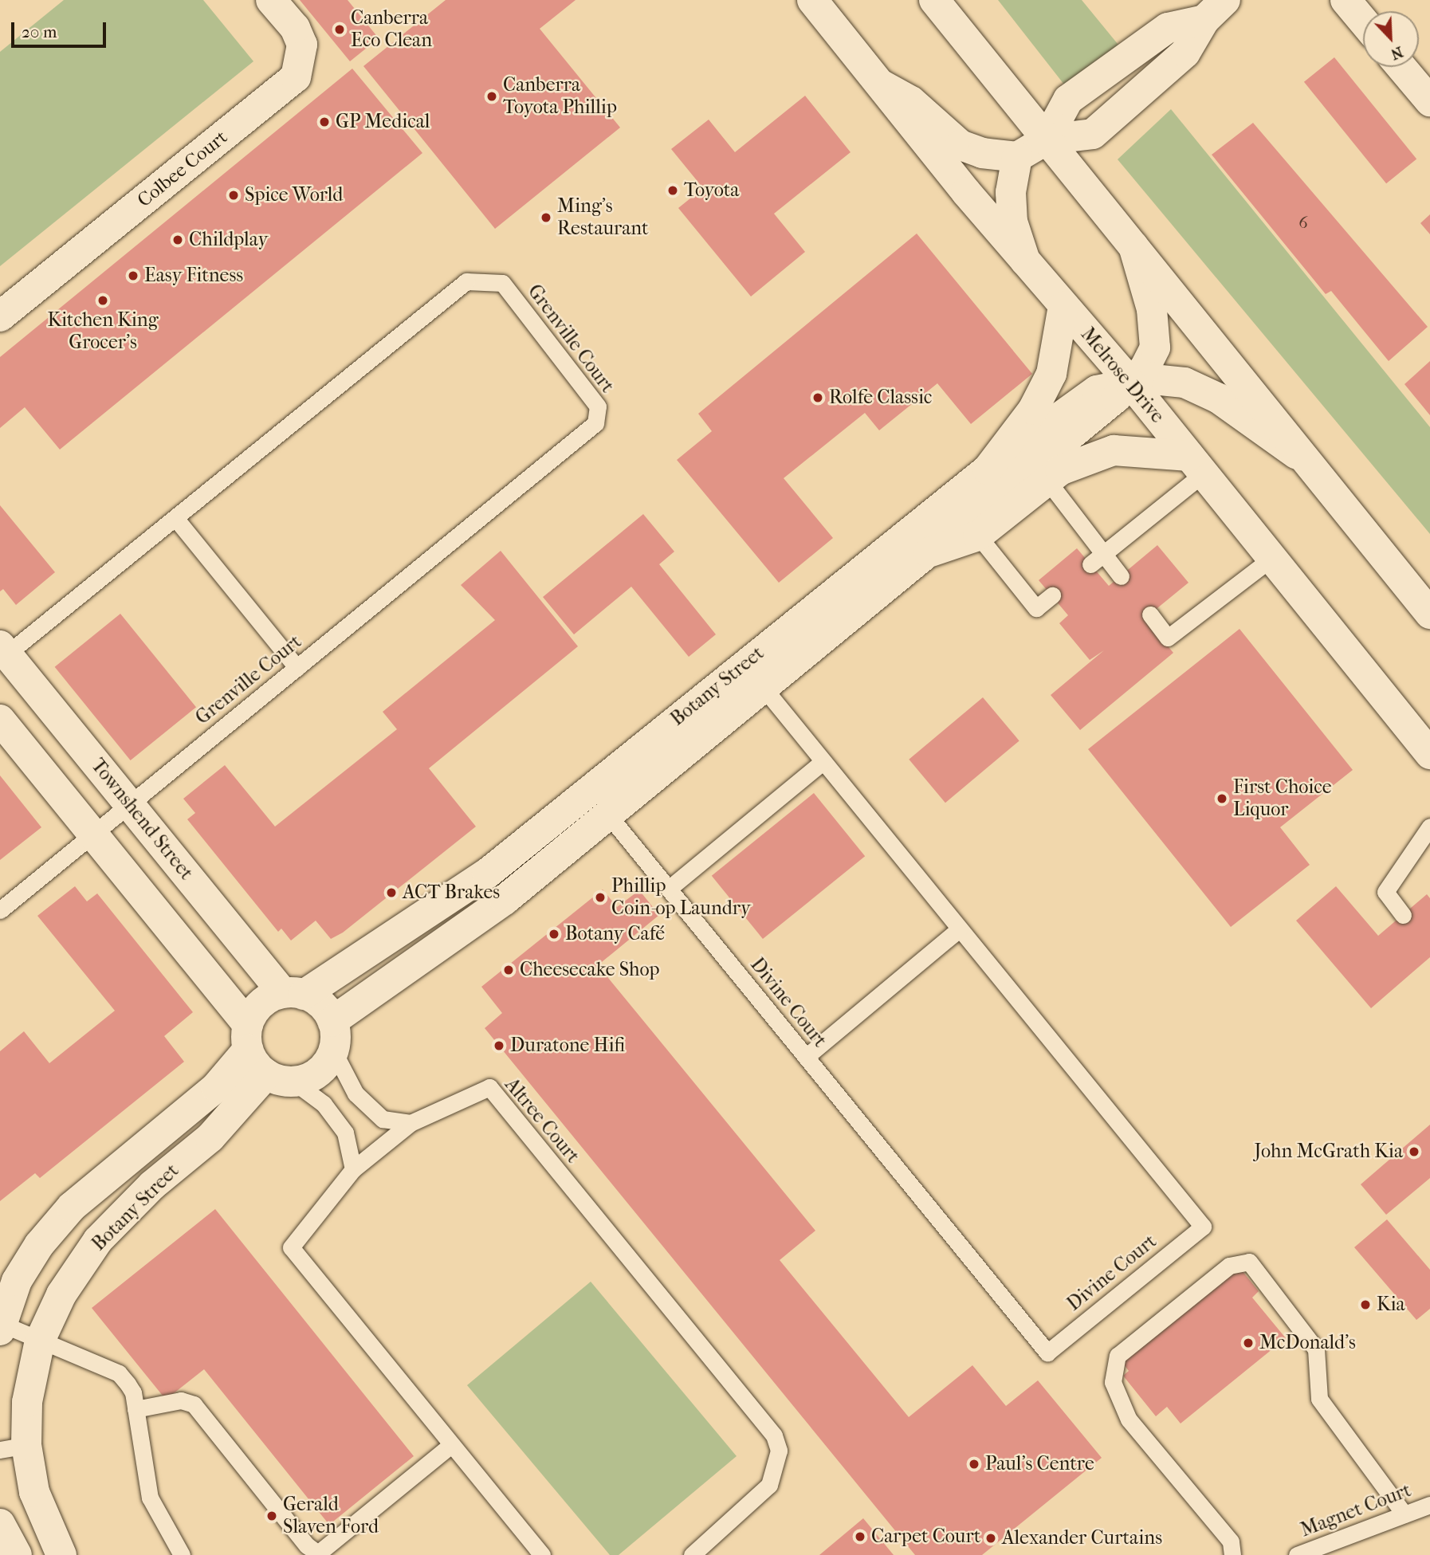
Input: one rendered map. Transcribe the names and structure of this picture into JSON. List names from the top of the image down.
{
  "streets": {
    "street": [
      "Colbee Court",
      "Melrose Drive",
      "Botany Street",
      "Townshend Street"
    ],
    "lane": [
      "Grenville Court",
      "Divine Court",
      "Altree Court",
      "Magnet Court"
    ]
  },
  "crossings": [
    ["Grenville Court", "Townshend Street"],
    ["Melrose Drive", "Botany Street"],
    ["Botany Street", "Townshend Street"],
    ["Botany Street", "Divine Court"]
  ],
  "places": [
    "Canberra Eco Clean",
    "Canberra Toyota Phillip",
    "GP Medical",
    "Toyota",
    "Spice World",
    "Ming’s Restaurant",
    "Childplay",
    "Easy Fitness",
    "Kitchen King Grocer’s",
    "Rolfe Classic",
    "First Choice Liquor",
    "ACT Brakes",
    "Phillip Coin-op Laundry",
    "Botany Café",
    "Cheesecake Shop",
    "Duratone Hifi",
    "John McGrath Kia",
    "Kia",
    "McDonald's",
    "Paul’s Centre",
    "Gerald Slaven Ford",
    "Carpet Court",
    "Alexander Curtains"
  ],
  "house_numbers": ["6"],
  "scale_bar": "20 m",
  "north": "bottom right"
}
